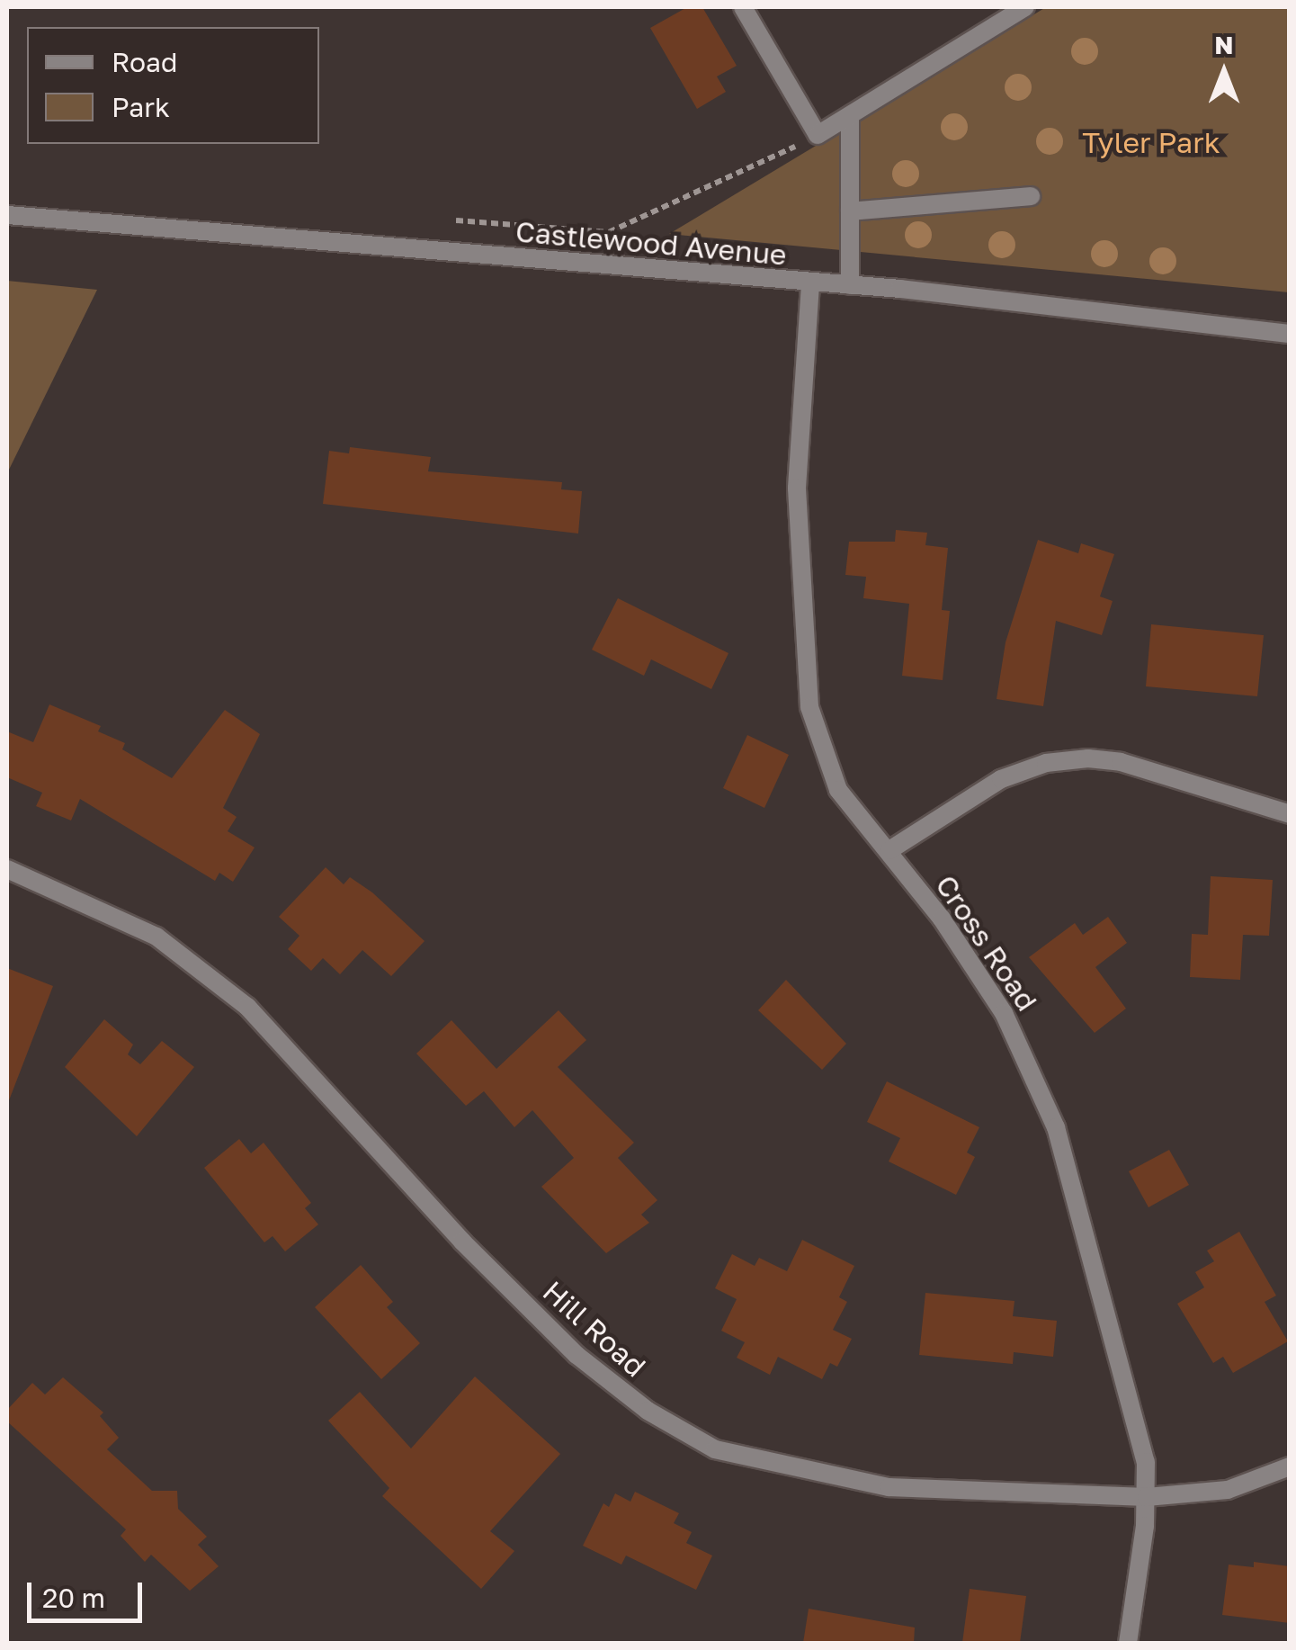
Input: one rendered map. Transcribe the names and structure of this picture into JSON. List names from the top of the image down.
{
  "streets": {
    "street": ["Castlewood Avenue", "Cross Road", "Hill Road"]
  },
  "crossings": [
    ["Castlewood Avenue", "Cross Road"],
    ["Cross Road", "Hill Road"]
  ],
  "parks": ["Tyler Park"],
  "legend": ["Road", "Park"],
  "scale_bar": "20 m",
  "north": "top"
}
